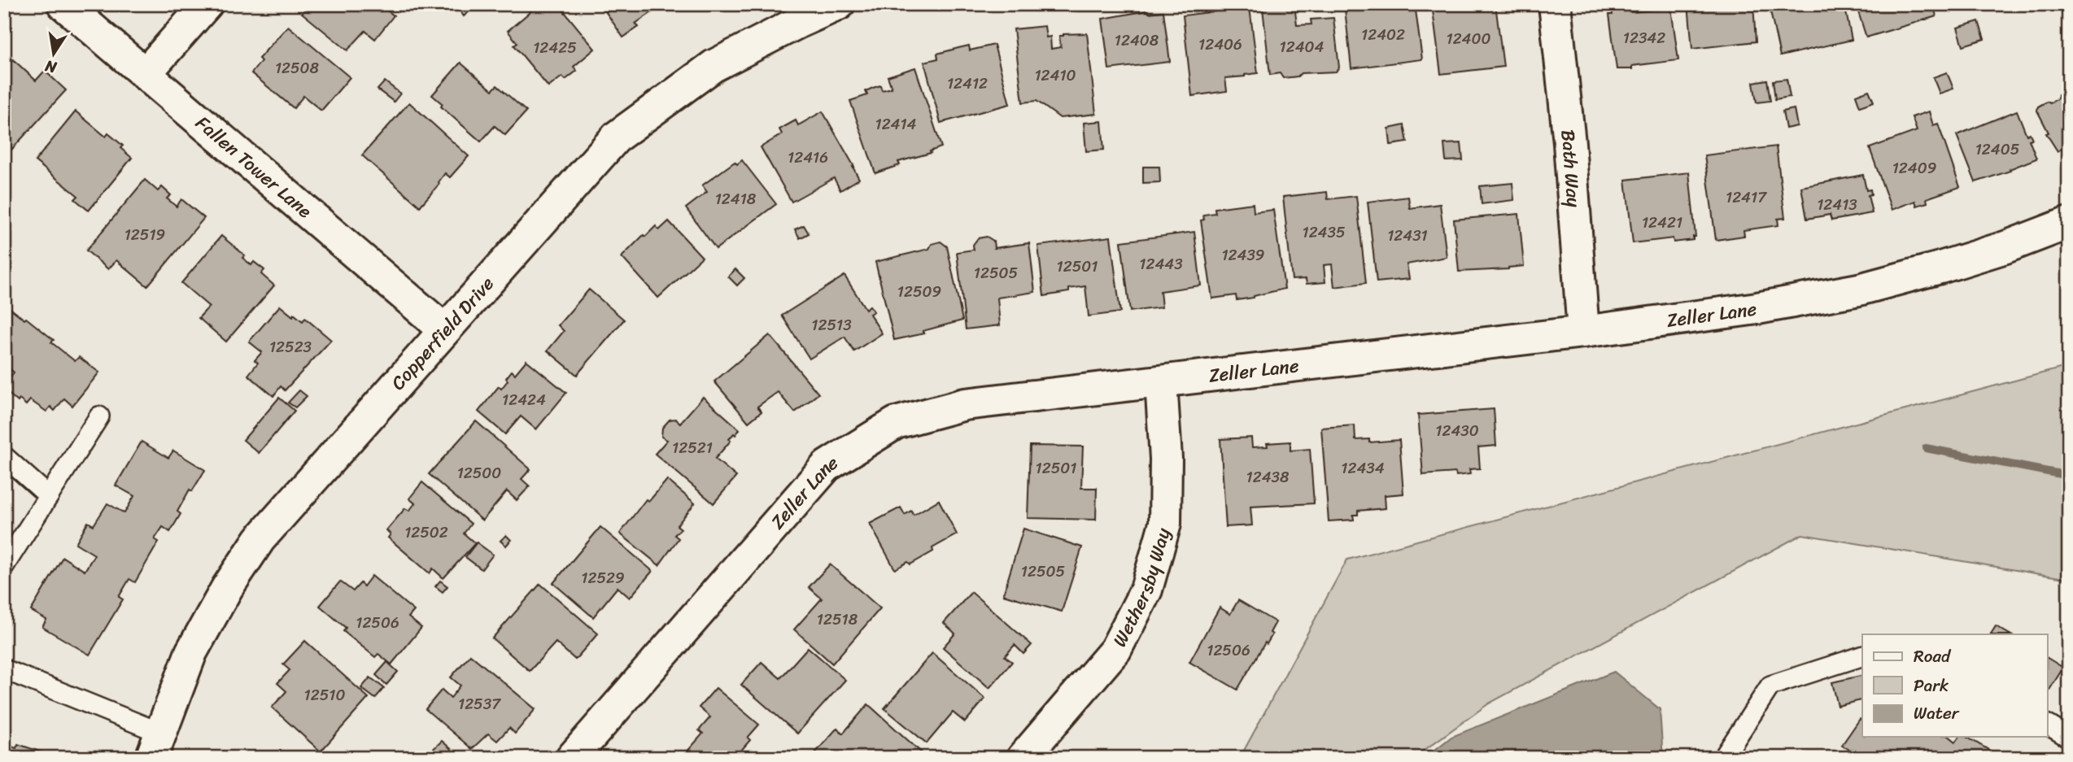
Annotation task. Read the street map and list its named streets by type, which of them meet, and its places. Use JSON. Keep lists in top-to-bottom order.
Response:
{
  "streets": {
    "street": [
      "Fallen Tower Lane",
      "Bath Way",
      "Zeller Lane",
      "Copperfield Drive",
      "Wethersby Way"
    ]
  },
  "crossings": [
    ["Fallen Tower Lane", "Copperfield Drive"],
    ["Bath Way", "Zeller Lane"],
    ["Zeller Lane", "Wethersby Way"]
  ],
  "house_numbers": [
    "12402",
    "12342",
    "12400",
    "12408",
    "12406",
    "12404",
    "12425",
    "12508",
    "12410",
    "12412",
    "12414",
    "12405",
    "12416",
    "12409",
    "12417",
    "12418",
    "12413",
    "12421",
    "12435",
    "12519",
    "12431",
    "12439",
    "12443",
    "12501",
    "12505",
    "12509",
    "12513",
    "12523",
    "12424",
    "12430",
    "12521",
    "12501",
    "12434",
    "12500",
    "12438",
    "12502",
    "12505",
    "12529",
    "12518",
    "12506",
    "12506",
    "12510",
    "12537"
  ],
  "legend": ["Road", "Park", "Water"],
  "north": "bottom"
}
